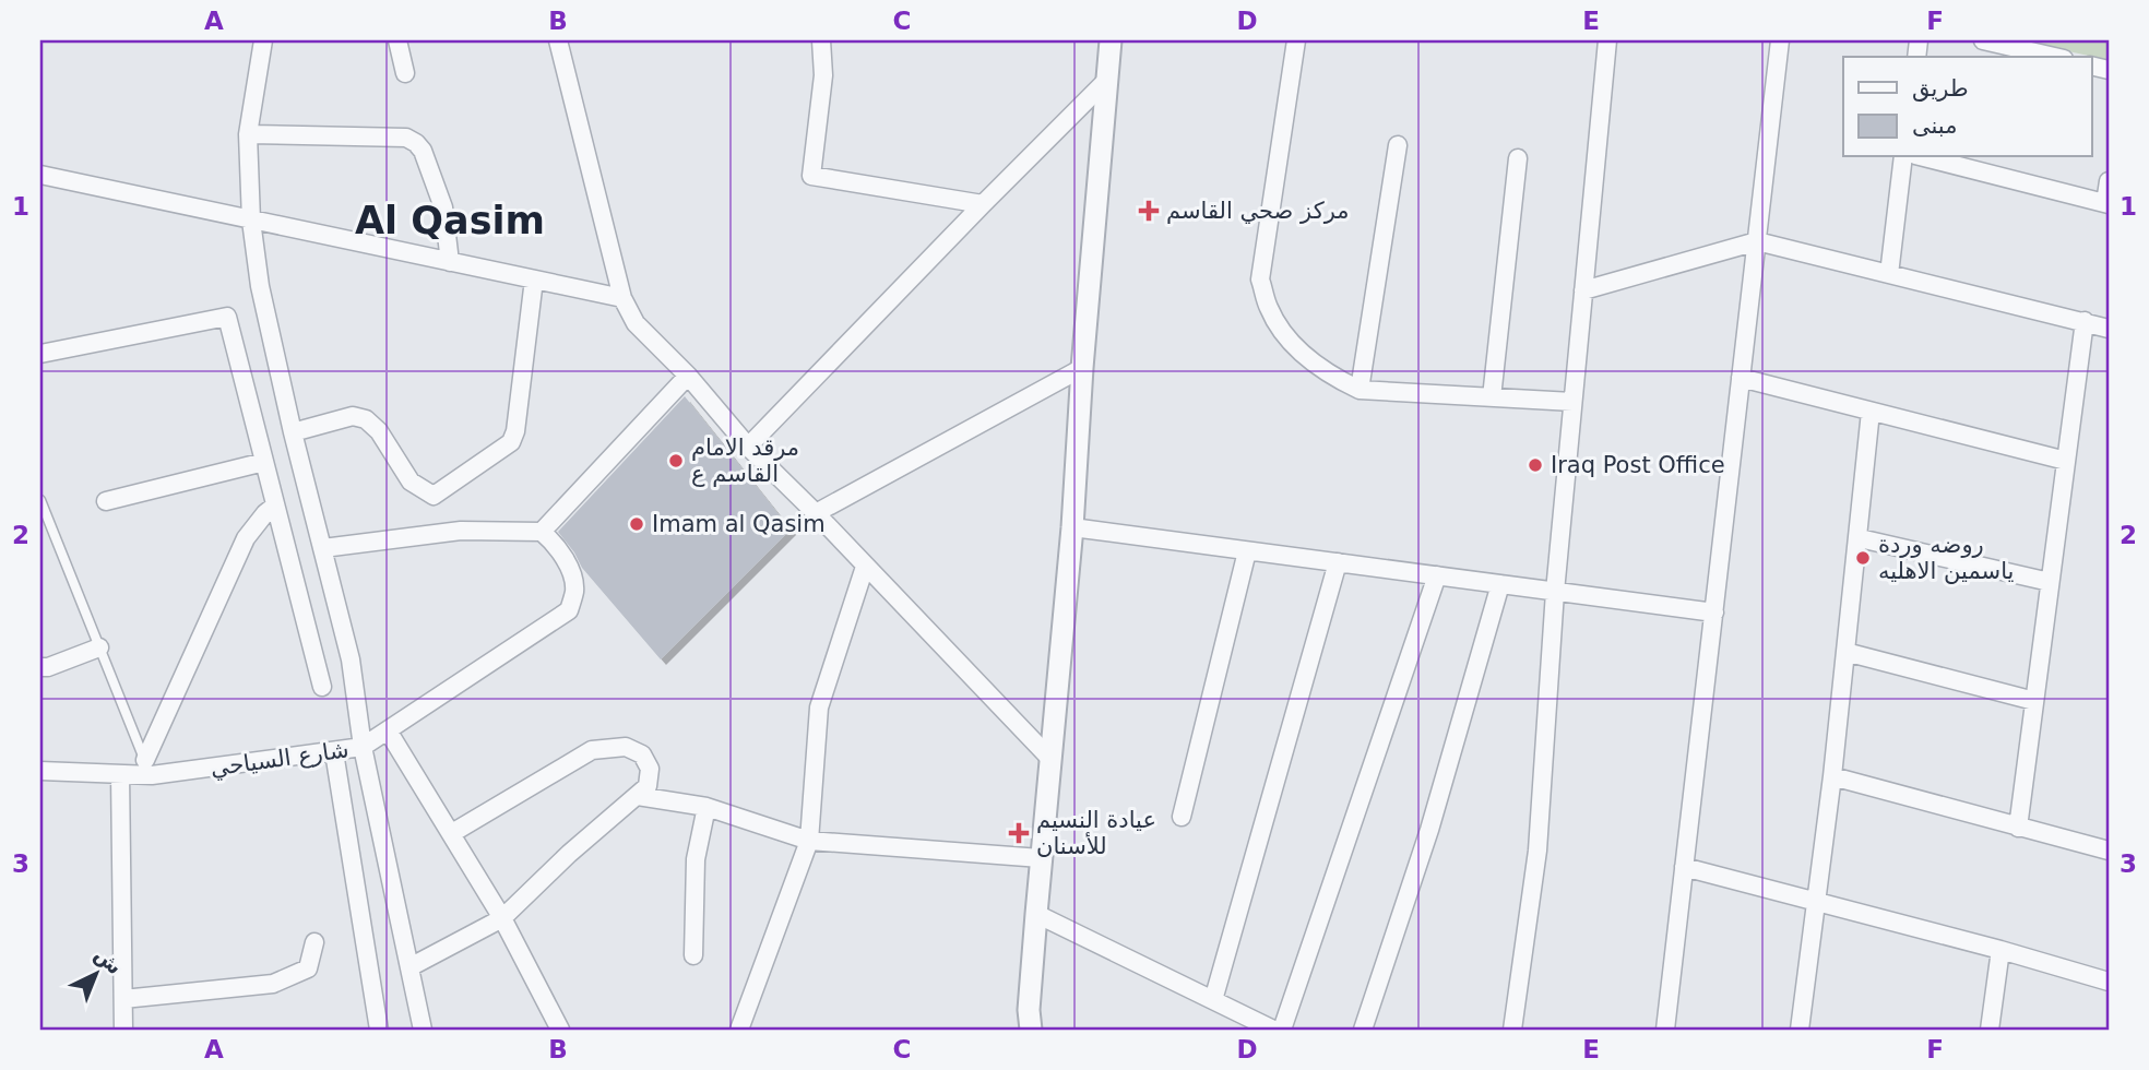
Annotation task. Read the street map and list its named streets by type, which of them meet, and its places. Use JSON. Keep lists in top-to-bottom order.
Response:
{
  "streets": {
    "street": ["شارع السياحي"]
  },
  "districts": ["Al Qasim"],
  "places": {
    "health": ["مركز صحي القاسم", "عيادة النسيم للأسنان"],
    "other": [
      "مرقد الامام القاسم ع",
      "Iraq Post Office",
      "Imam al Qasim",
      "روضه وردة ياسمين الاهليه"
    ]
  },
  "legend": ["طريق", "مبنى"],
  "north": "top right",
  "grid": {
    "columns": [
      "A",
      "B",
      "C",
      "D",
      "E",
      "F"
    ],
    "rows": ["1", "2", "3"]
  }
}
